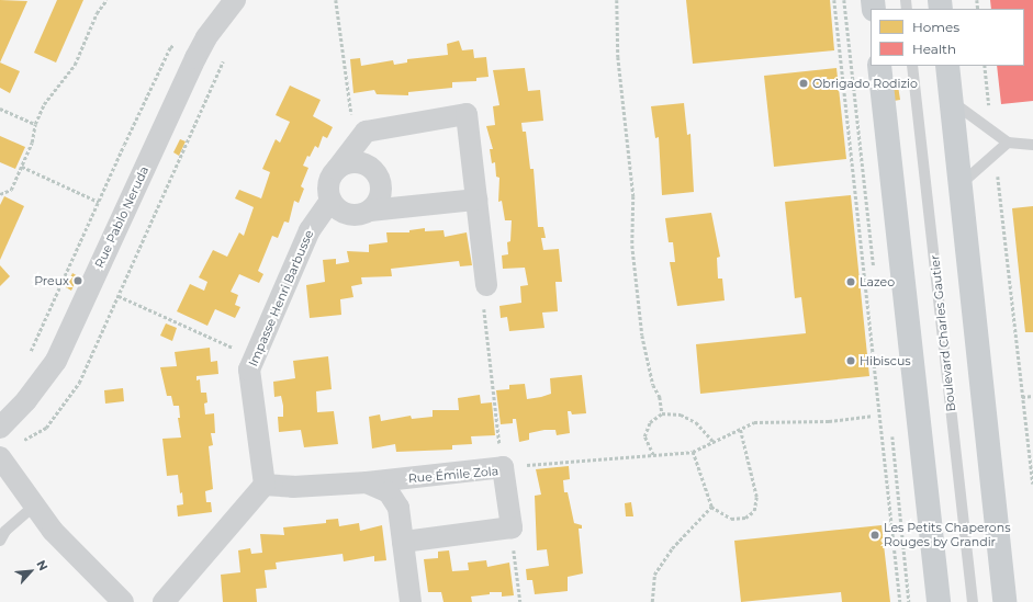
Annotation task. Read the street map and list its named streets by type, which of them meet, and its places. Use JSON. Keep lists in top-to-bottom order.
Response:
{
  "streets": {
    "street": ["Rue Pablo Neruda", "Impasse Henri Barbusse", "Rue Émile Zola"],
    "lane": ["Boulevard Charles Gautier"]
  },
  "crossings": [
    ["Impasse Henri Barbusse", "Rue Émile Zola"]
  ],
  "places": [
    "Obrigado Rodizio",
    "Preux",
    "Lazeo",
    "Hibiscus",
    "Les Petits Chaperons Rouges by Grandir"
  ],
  "legend": ["Homes", "Health"],
  "north": "top right"
}
